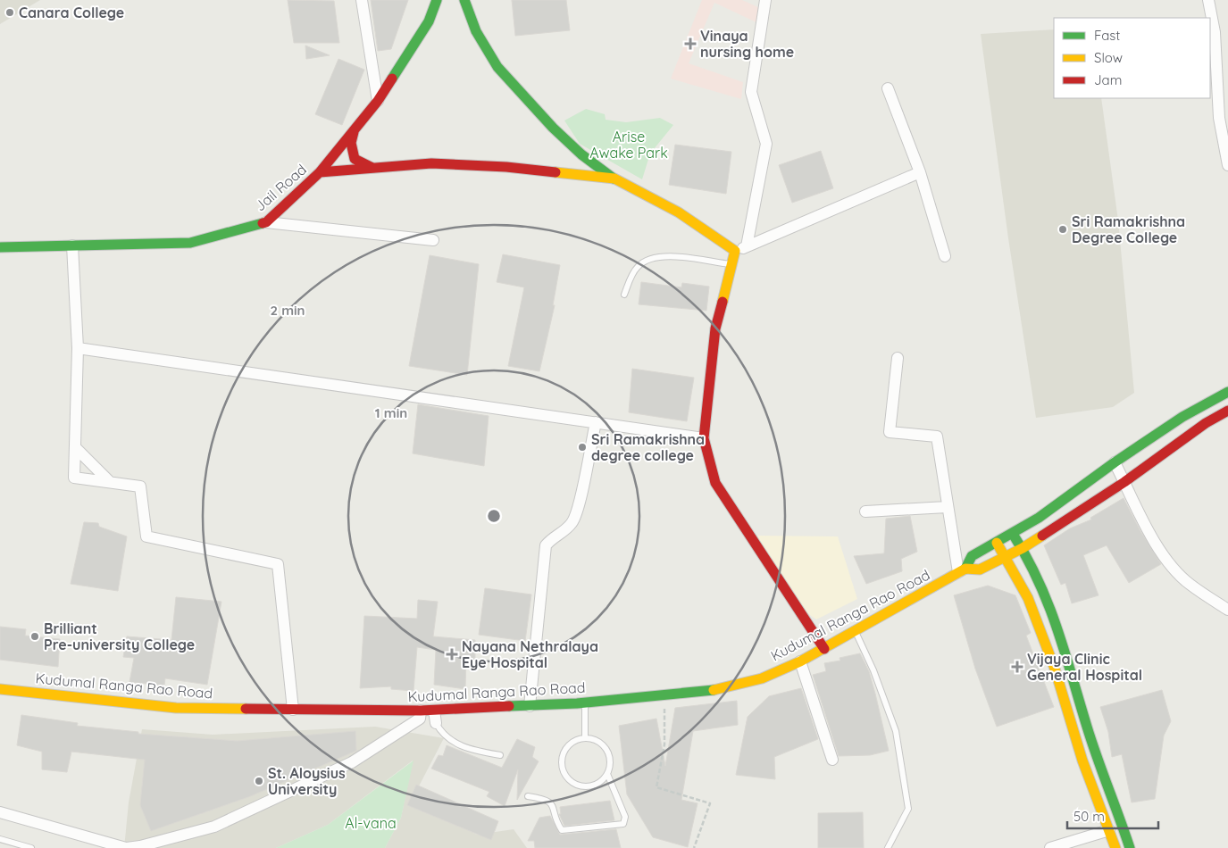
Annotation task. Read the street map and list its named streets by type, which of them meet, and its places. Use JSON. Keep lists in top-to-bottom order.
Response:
{
  "streets": {
    "main road": ["Jail Road", "Kudumal Ranga Rao Road"]
  },
  "parks": ["Arise Awake Park", "Al-vana"],
  "places": {
    "other": [
      "Canara College",
      "Sri Ramakrishna Degree College",
      "Sri Ramakrishna degree college",
      "Brilliant Pre-university College",
      "St. Aloysius University"
    ],
    "health": ["Vinaya nursing home", "Nayana Nethralaya Eye Hospital", "Vijaya Clinic General Hospital"]
  },
  "legend": ["Fast", "Slow", "Jam"],
  "scale_bar": "50 m",
  "rings": ["2 min", "1 min"]
}
